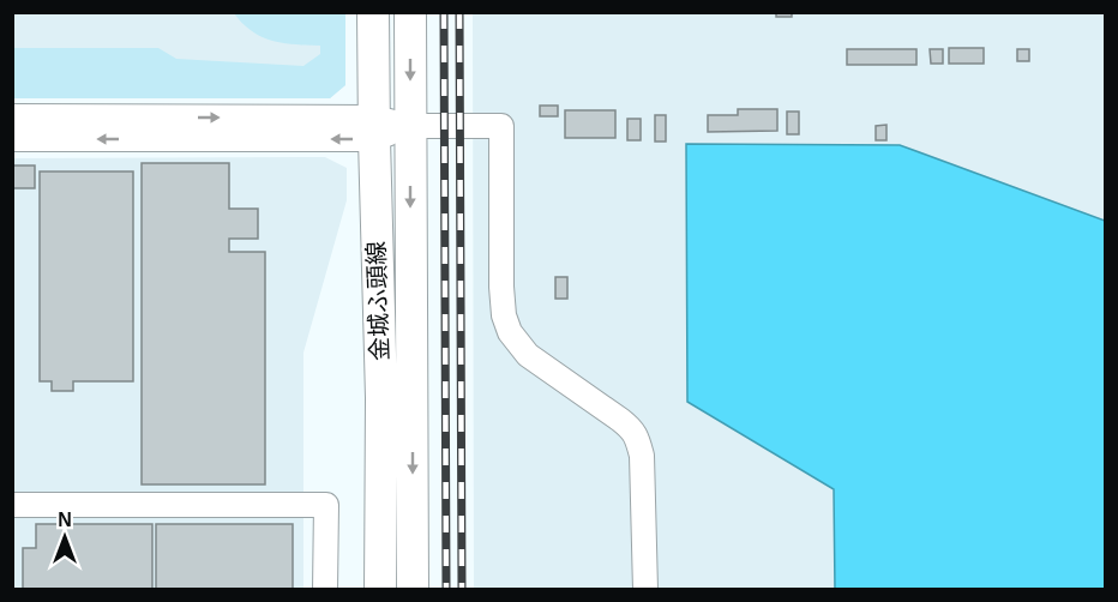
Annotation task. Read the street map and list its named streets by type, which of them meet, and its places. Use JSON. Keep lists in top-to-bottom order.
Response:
{
  "streets": {
    "main road": ["金城ふ頭線"]
  },
  "north": "top"
}
